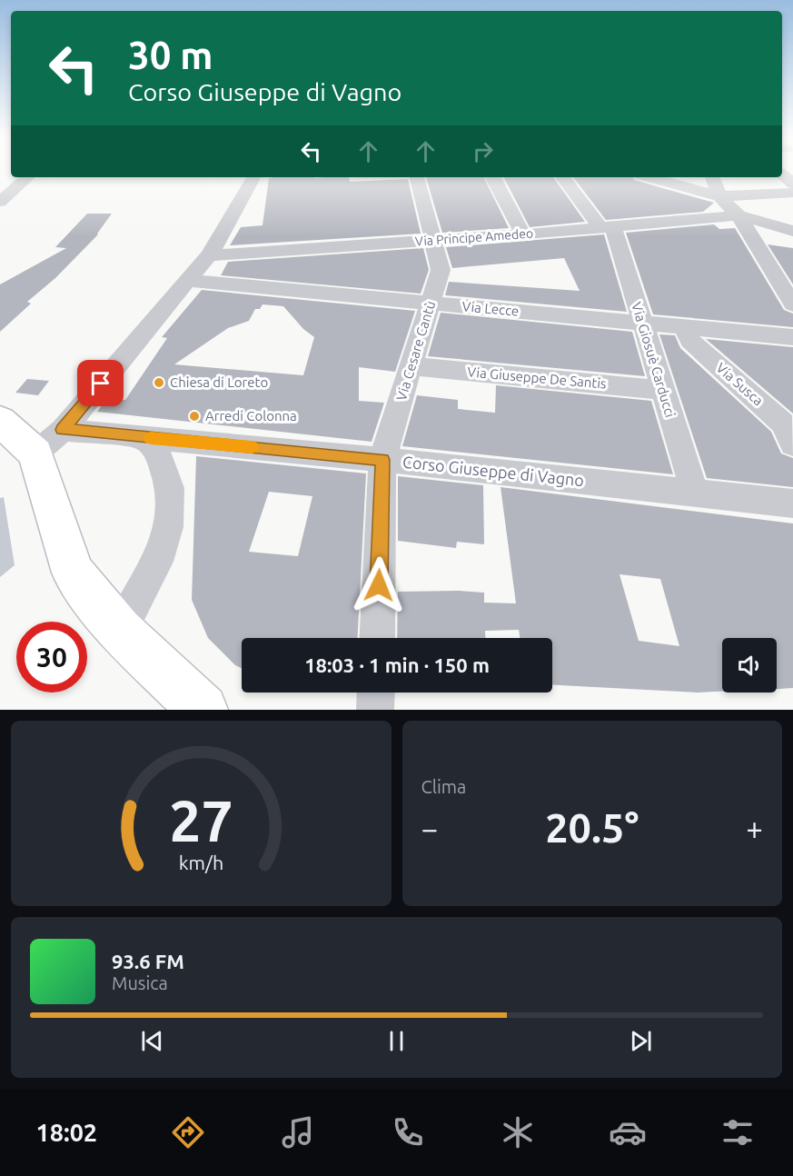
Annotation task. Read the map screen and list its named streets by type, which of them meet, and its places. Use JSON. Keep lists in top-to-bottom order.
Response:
{
  "streets": {
    "street": [
      "Via Principe Amedeo",
      "Via Lecce",
      "Via Cesare Cantù",
      "Via Giosuè Carducci",
      "Via Giuseppe De Santis",
      "Via Susca",
      "Corso Giuseppe di Vagno"
    ]
  },
  "crossings": [
    ["Via Principe Amedeo", "Via Cesare Cantù"],
    ["Via Principe Amedeo", "Via Giosuè Carducci"],
    ["Via Lecce", "Via Cesare Cantù"],
    ["Via Lecce", "Via Giosuè Carducci"],
    ["Via Lecce", "Via Susca"],
    ["Via Cesare Cantù", "Via Giuseppe De Santis"],
    ["Via Cesare Cantù", "Corso Giuseppe di Vagno"],
    ["Via Giosuè Carducci", "Via Giuseppe De Santis"],
    ["Via Giosuè Carducci", "Corso Giuseppe di Vagno"]
  ],
  "places": ["Chiesa di Loreto", "Arredi Colonna"],
  "page": {
    "turn": ["30 m", "Corso Giuseppe di Vagno"],
    "limit": "30",
    "trip": "18:03 · 1 min · 150 m",
    "tile": "Clima",
    "heat": ["−", "20.5°", "+"],
    "song": ["93.6 FM", "Musica"],
    "tabs": "18:02",
    "gauge": ["27", "km/h"]
  }
}
